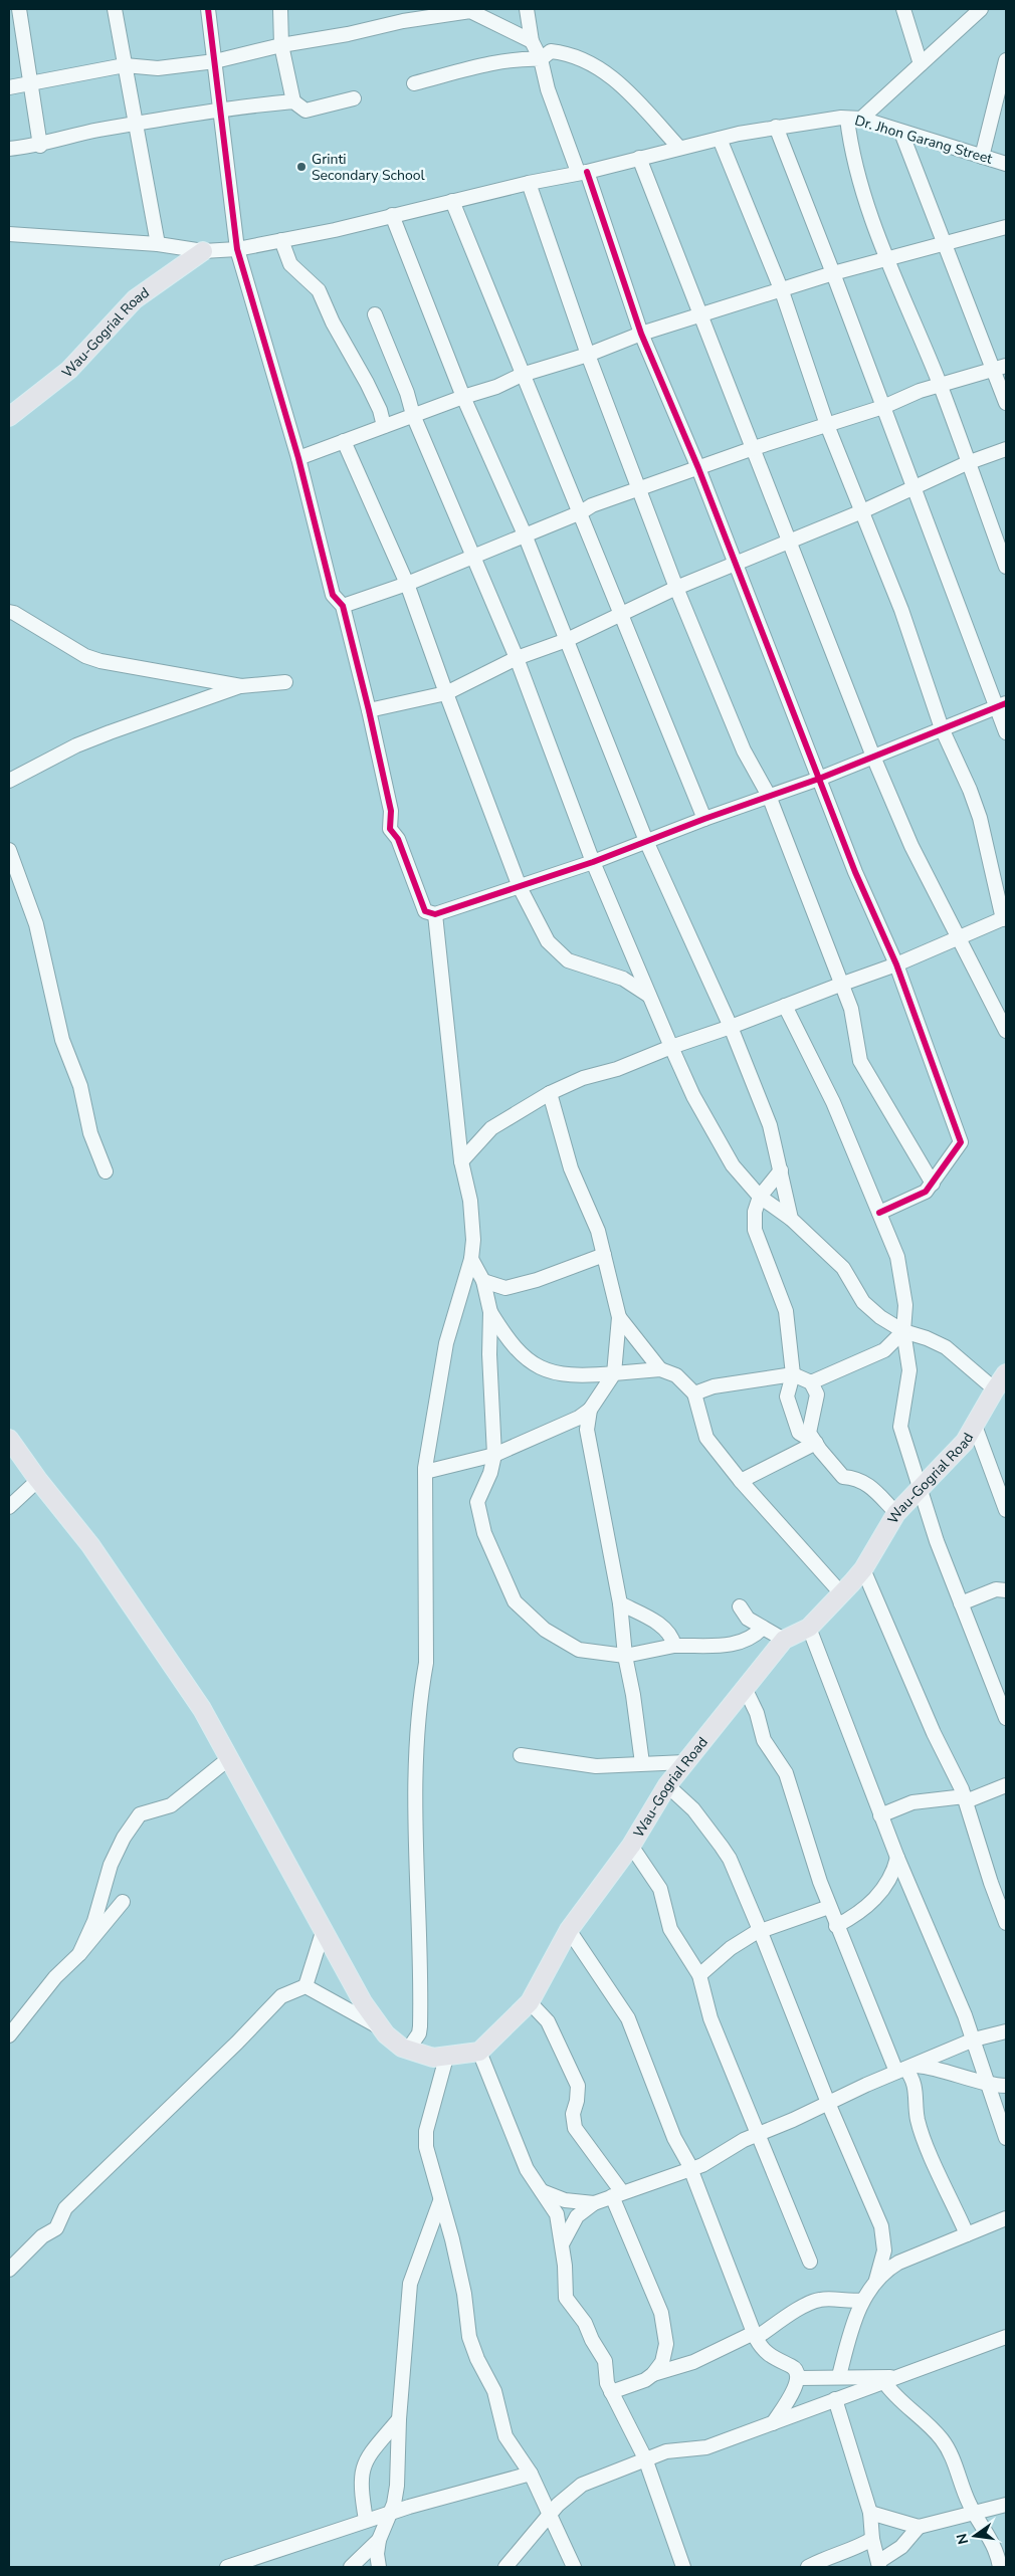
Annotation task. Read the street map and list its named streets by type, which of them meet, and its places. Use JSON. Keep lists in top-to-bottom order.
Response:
{
  "streets": {
    "main road": ["Wau-Gogrial Road"],
    "street": ["Dr. Jhon Garang Street"]
  },
  "places": ["Grinti Secondary School"],
  "north": "left"
}
